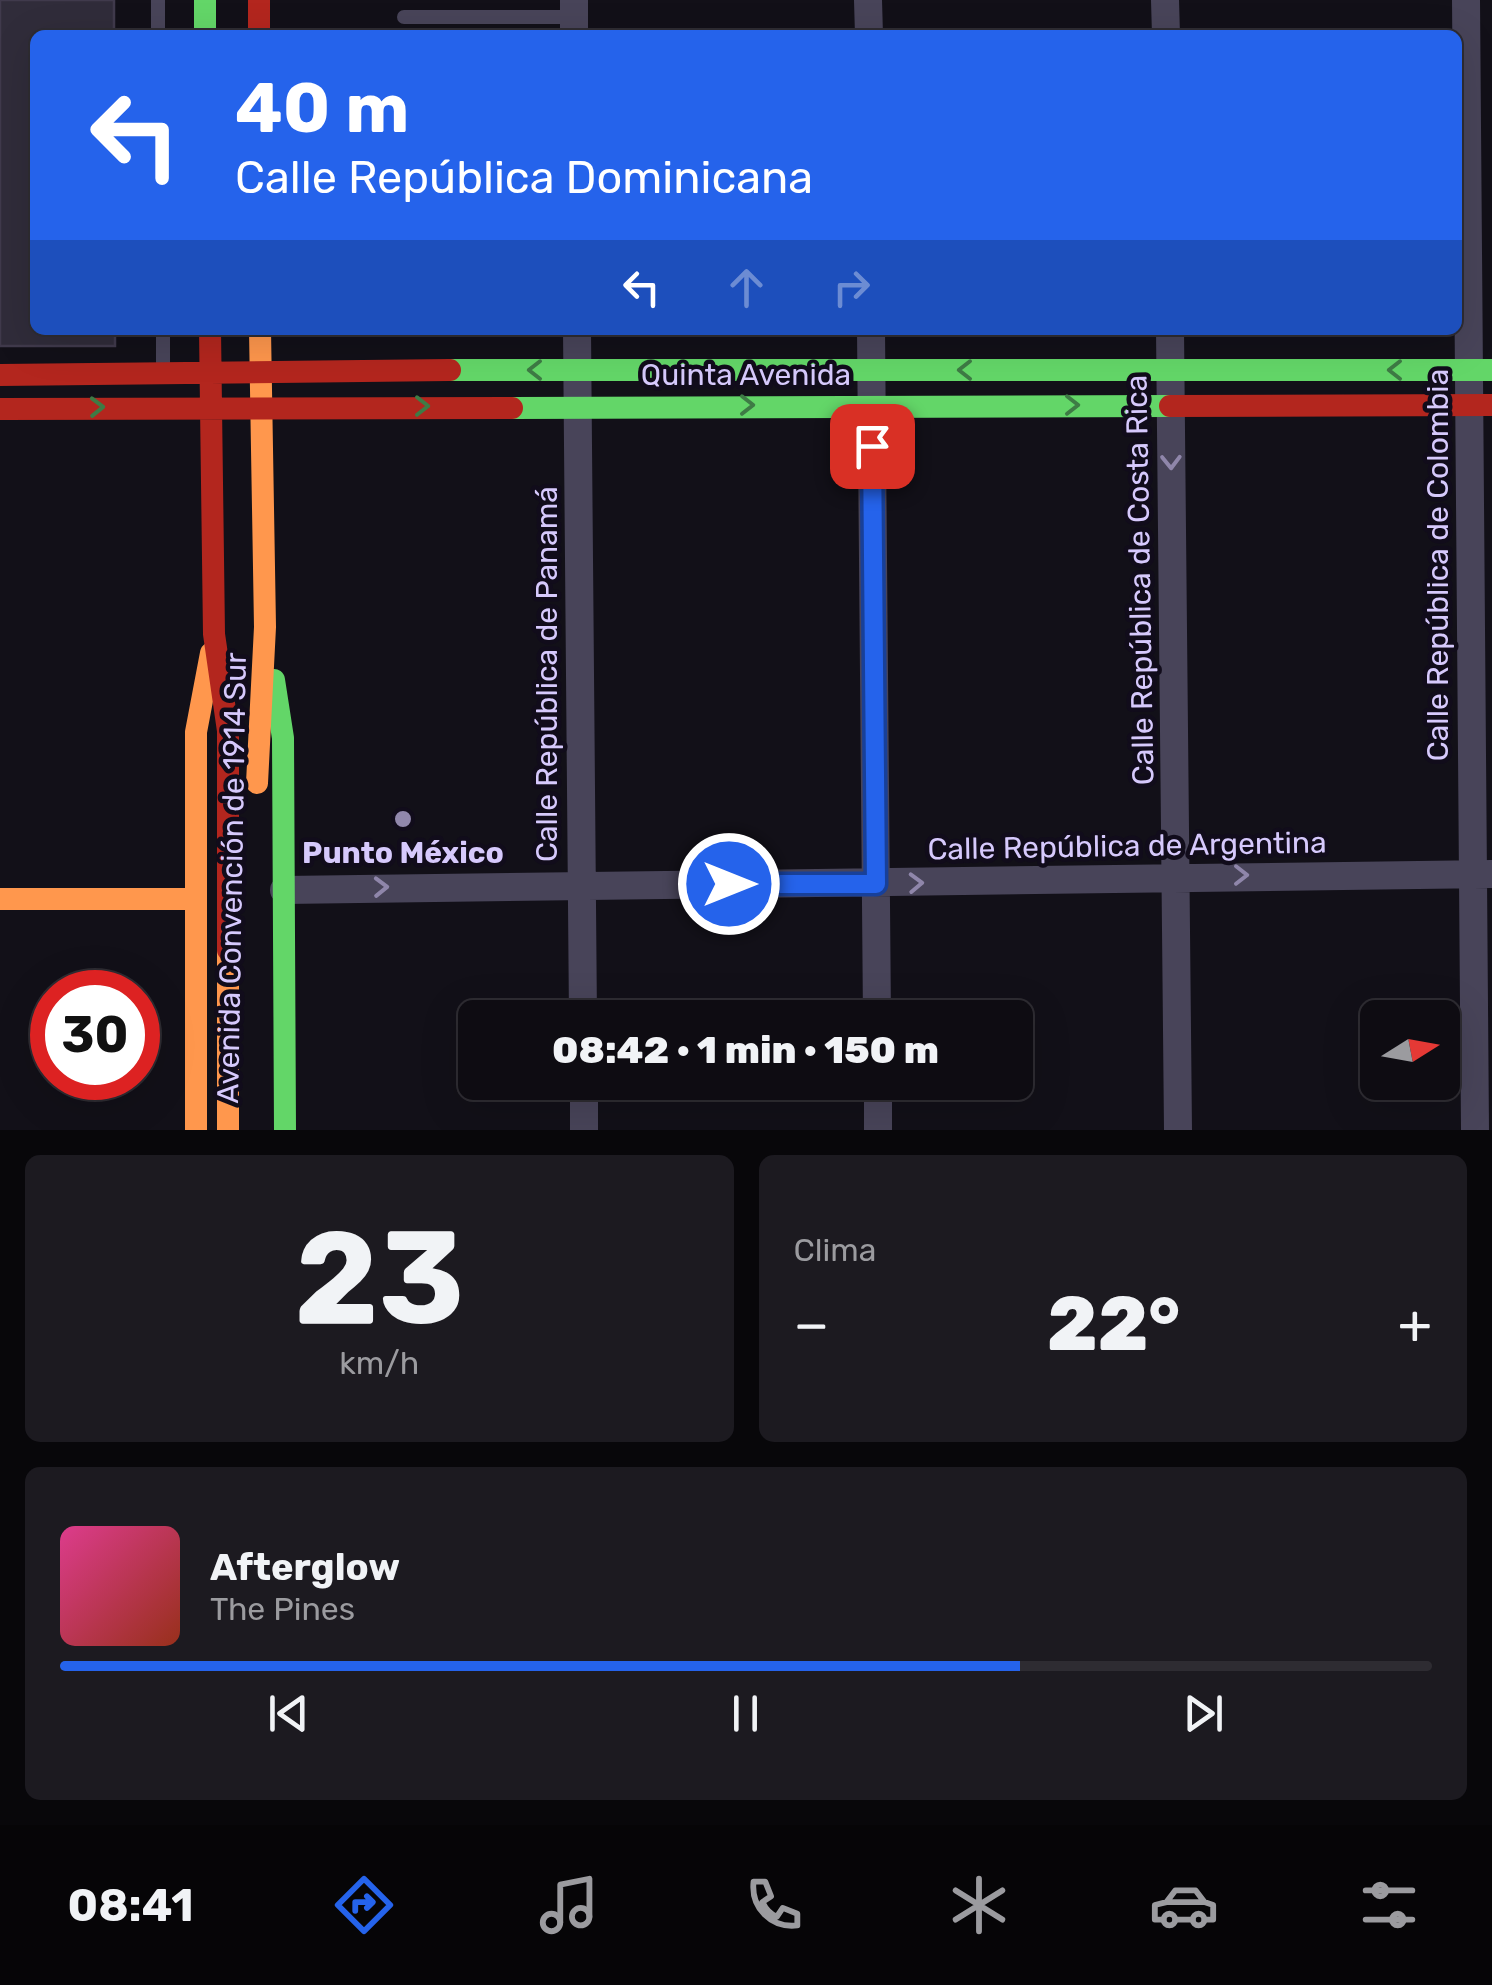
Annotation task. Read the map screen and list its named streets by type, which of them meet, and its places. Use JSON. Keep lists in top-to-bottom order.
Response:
{
  "streets": {
    "street": [
      "Quinta Avenida",
      "Calle República de Colombia",
      "Calle República de Costa Rica",
      "Calle República de Panamá",
      "Calle República de Argentina",
      "Avenida Convención de 1914 Sur"
    ]
  },
  "crossings": [
    ["Quinta Avenida", "Calle República de Colombia"],
    ["Quinta Avenida", "Calle República de Costa Rica"],
    ["Quinta Avenida", "Calle República de Panamá"],
    ["Quinta Avenida", "Avenida Convención de 1914 Sur"],
    ["Calle República de Colombia", "Calle República de Argentina"],
    ["Calle República de Costa Rica", "Calle República de Argentina"],
    ["Calle República de Panamá", "Calle República de Argentina"],
    ["Calle República de Argentina", "Avenida Convención de 1914 Sur"]
  ],
  "one_way": ["Calle República de Costa Rica", "Calle República de Argentina"],
  "places": ["Punto México"],
  "north": "right",
  "page": {
    "turn": ["40 m", "Calle República Dominicana"],
    "limit": "30",
    "trip": "08:42 · 1 min · 150 m",
    "tile": [
      ["23", "km/h"],
      "Clima"
    ],
    "heat": ["−", "22°", "+"],
    "song": ["Afterglow", "The Pines"],
    "tabs": "08:41"
  }
}
